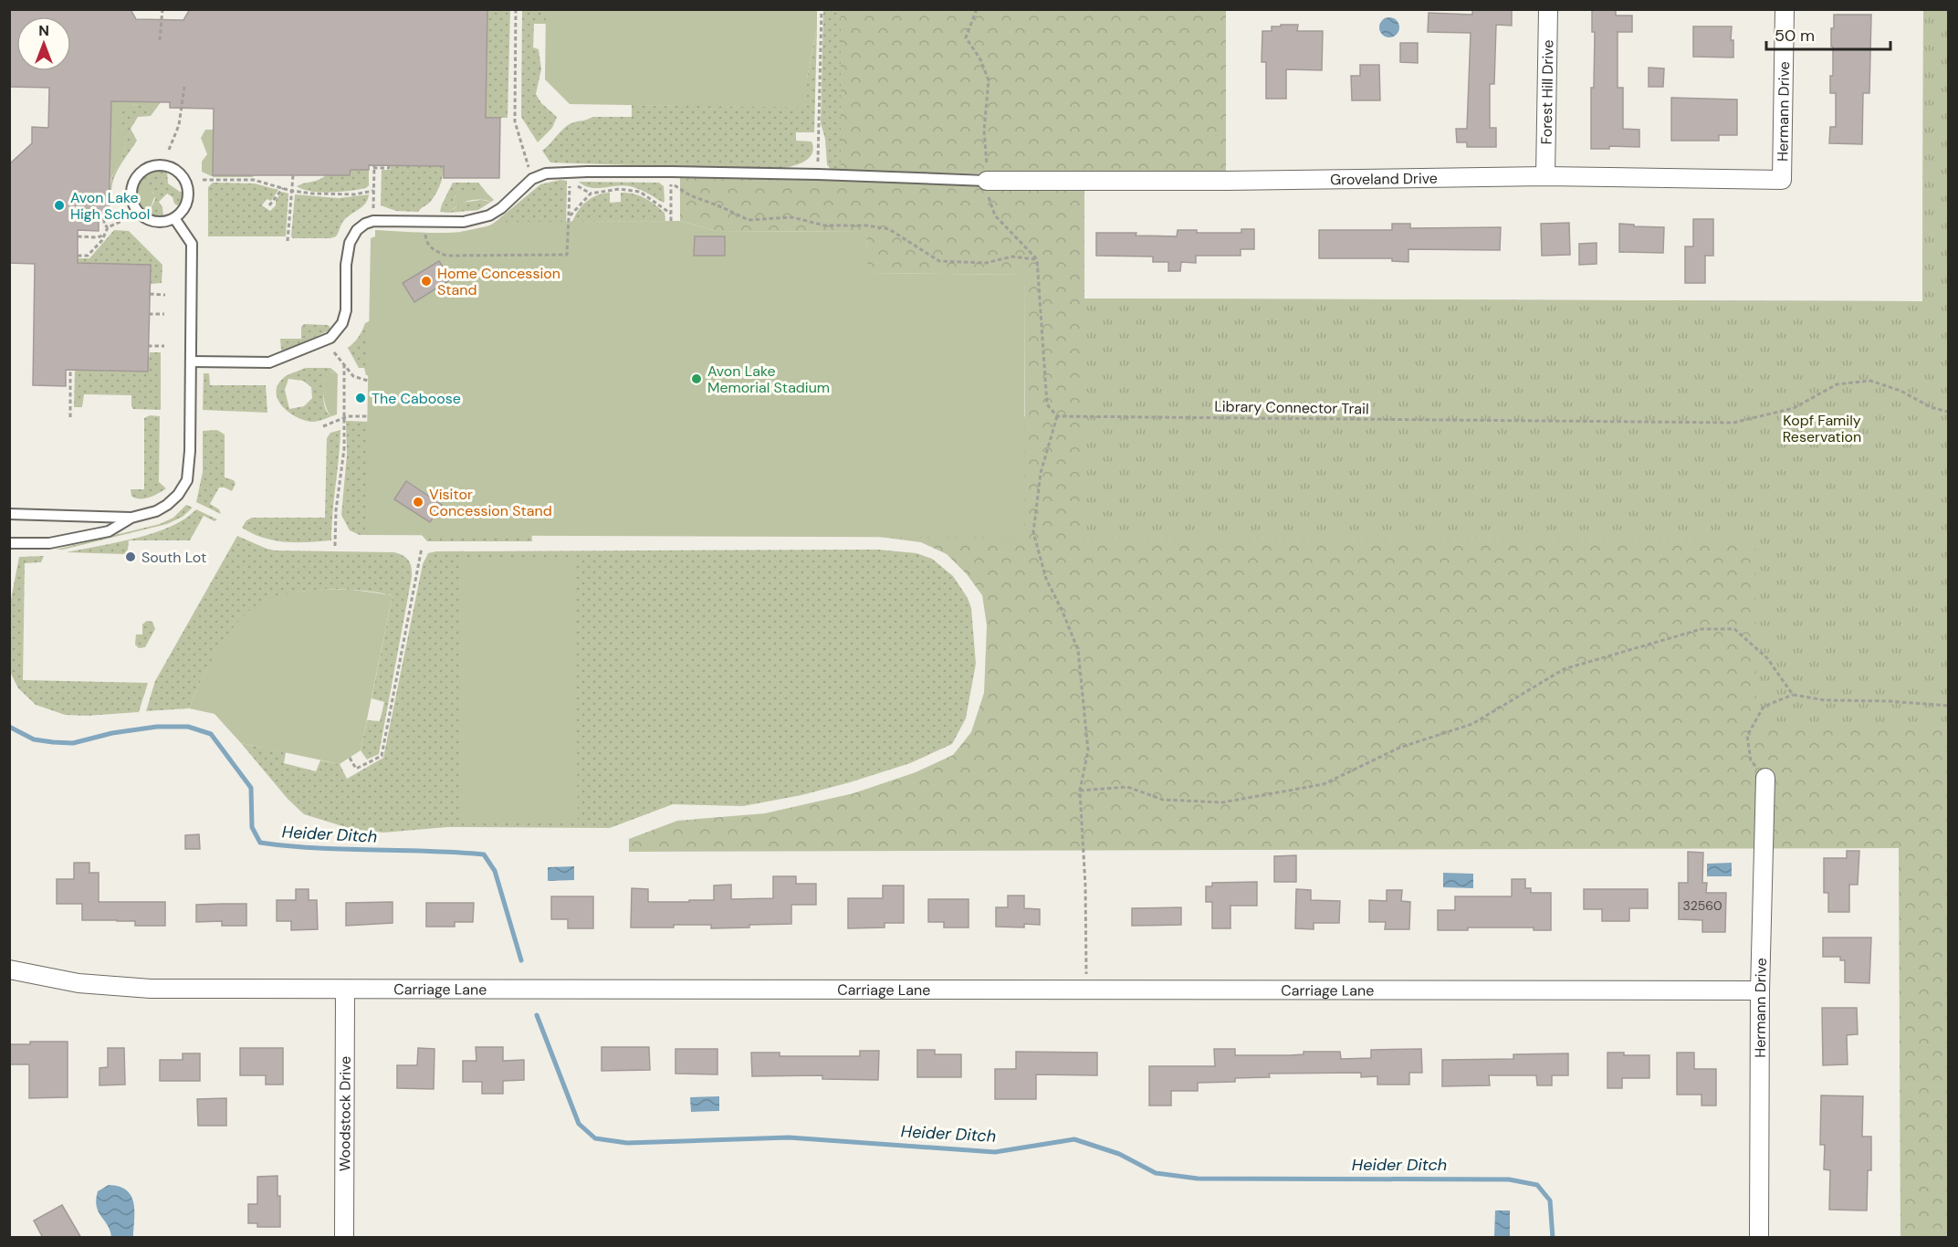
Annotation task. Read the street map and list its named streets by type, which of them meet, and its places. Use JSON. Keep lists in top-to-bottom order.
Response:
{
  "streets": {
    "street": [
      "Forest Hill Drive",
      "Hermann Drive",
      "Groveland Drive",
      "Carriage Lane",
      "Woodstock Drive"
    ],
    "path": ["Library Connector Trail"]
  },
  "crossings": [
    ["Forest Hill Drive", "Groveland Drive"],
    ["Hermann Drive", "Groveland Drive"],
    ["Hermann Drive", "Carriage Lane"],
    ["Carriage Lane", "Woodstock Drive"]
  ],
  "water": ["Heider Ditch"],
  "parks": ["Kopf Family Reservation"],
  "places": [
    "Avon Lake High School",
    "Home Concession Stand",
    "Avon Lake Memorial Stadium",
    "The Caboose",
    "Visitor Concession Stand",
    "South Lot"
  ],
  "house_numbers": ["32560"],
  "scale_bar": "50 m",
  "north": "top"
}
